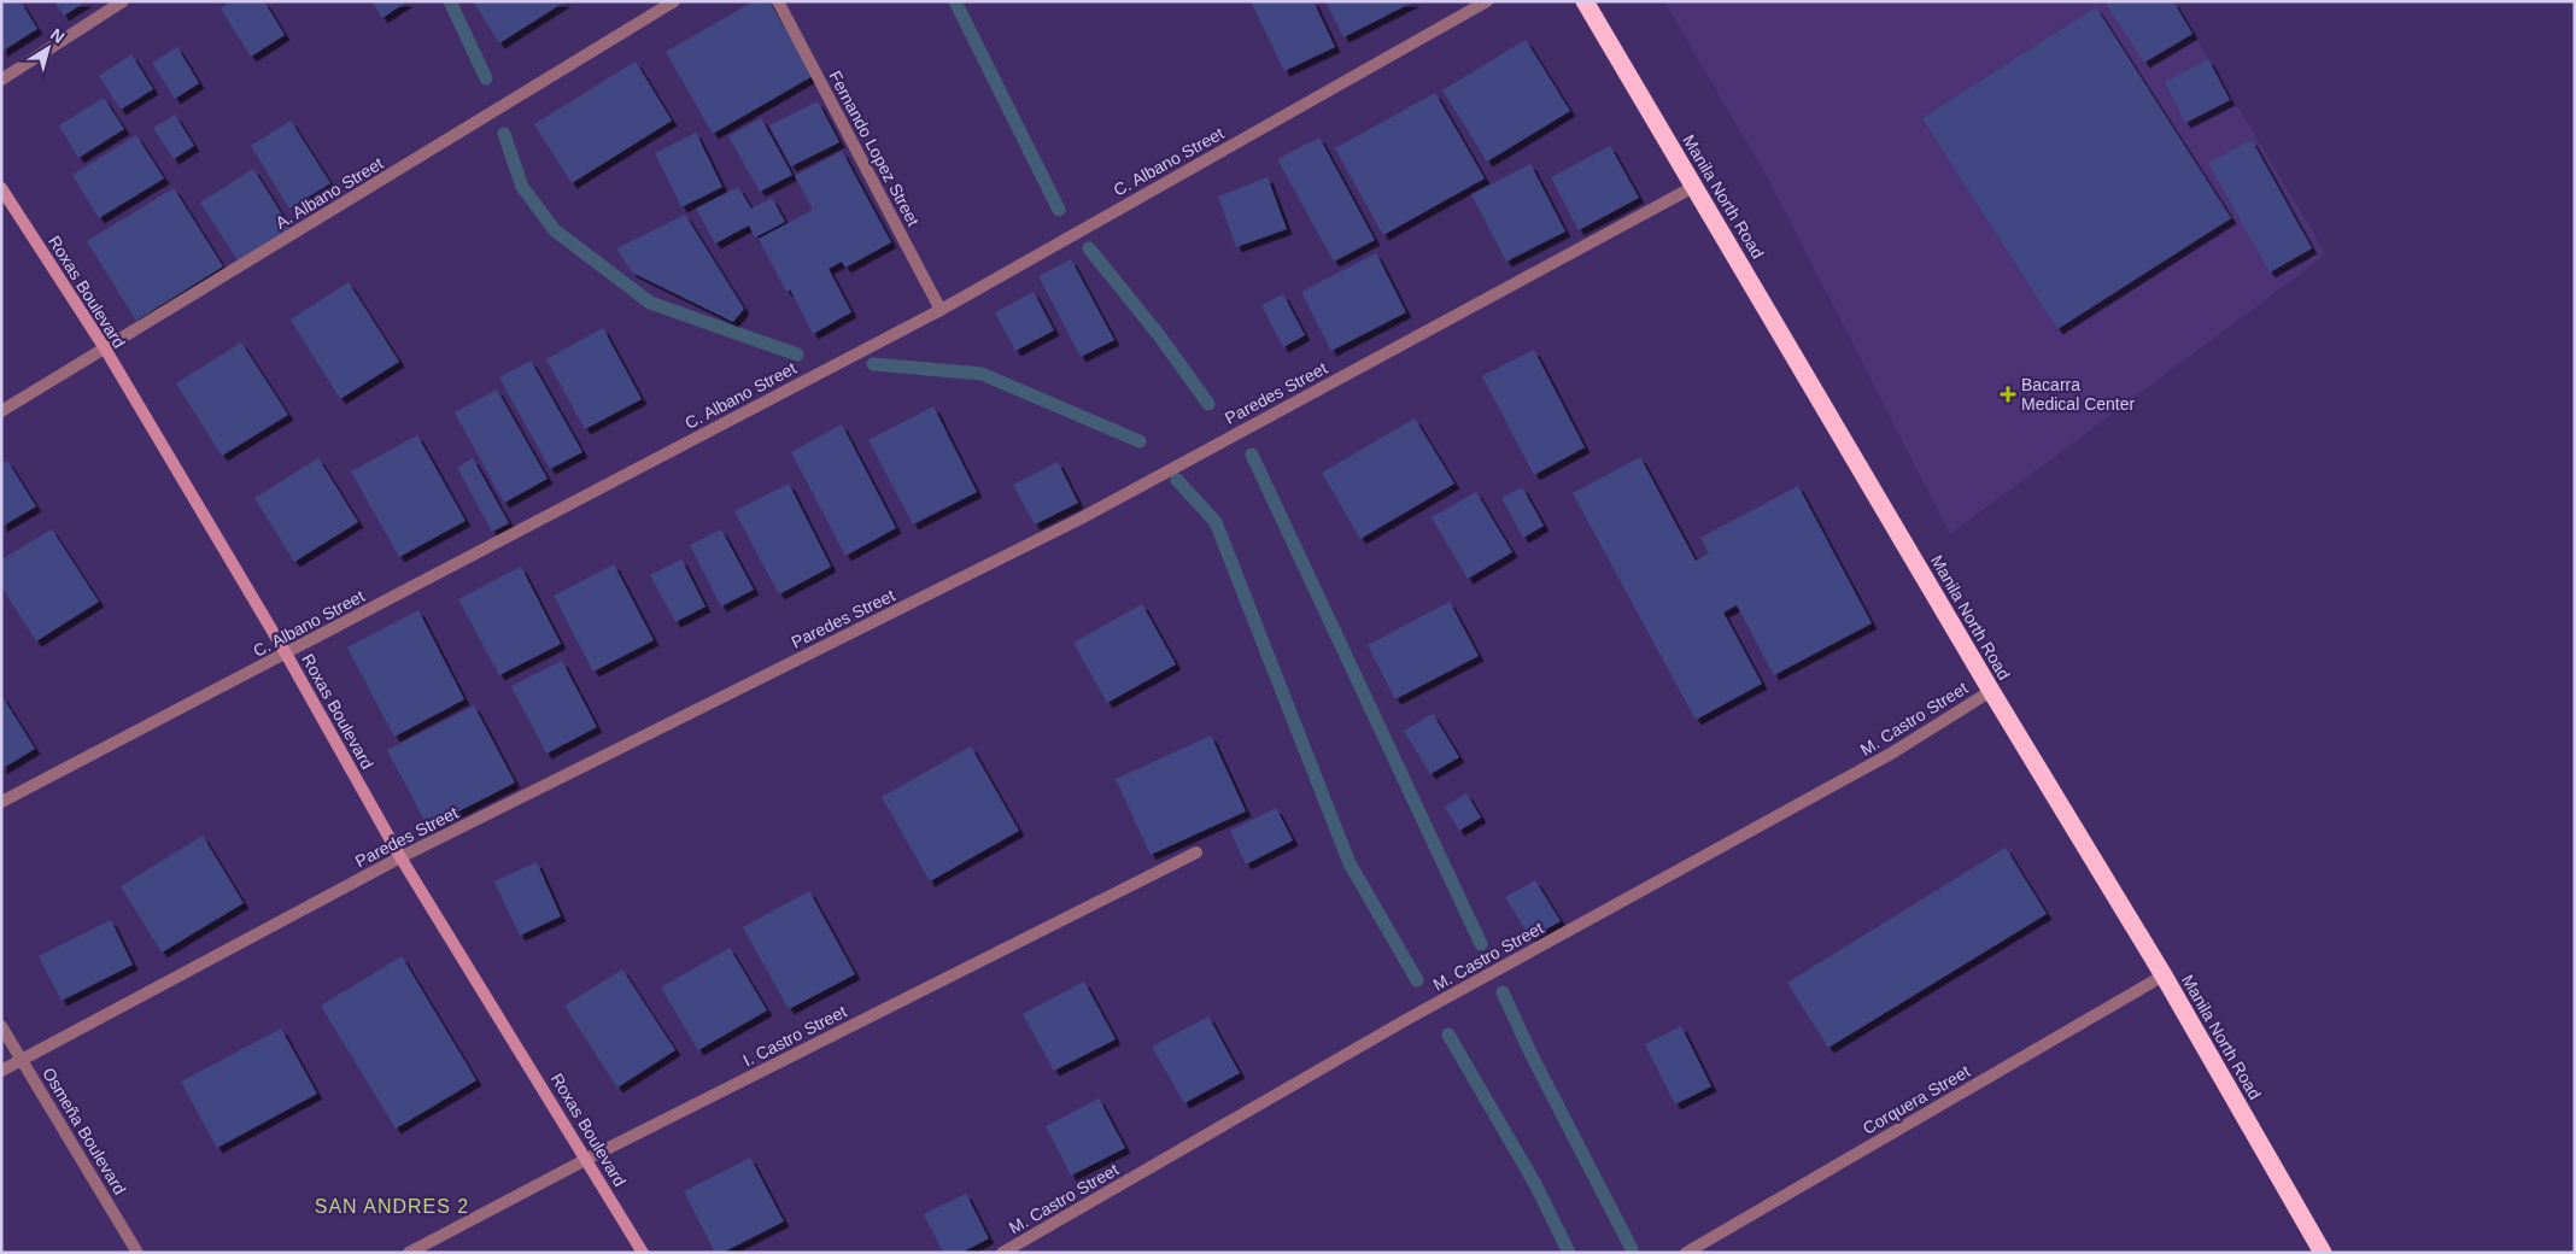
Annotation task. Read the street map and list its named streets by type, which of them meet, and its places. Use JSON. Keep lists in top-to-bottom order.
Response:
{
  "streets": {
    "highway": ["Manila North Road"],
    "street": [
      "Fernando Lopez Street",
      "C. Albano Street",
      "A. Albano Street",
      "Roxas Boulevard",
      "Paredes Street",
      "M. Castro Street",
      "I. Castro Street",
      "Corquera Street",
      "Osmeña Boulevard"
    ]
  },
  "crossings": [
    ["Fernando Lopez Street", "C. Albano Street"],
    ["C. Albano Street", "Roxas Boulevard"],
    ["A. Albano Street", "Roxas Boulevard"],
    ["Manila North Road", "Paredes Street"],
    ["Manila North Road", "M. Castro Street"],
    ["Manila North Road", "Corquera Street"],
    ["Roxas Boulevard", "Paredes Street"],
    ["Roxas Boulevard", "I. Castro Street"],
    ["Paredes Street", "Osmeña Boulevard"]
  ],
  "districts": ["SAN ANDRES 2"],
  "places": {
    "health": ["Bacarra Medical Center"]
  },
  "north": "top right"
}
